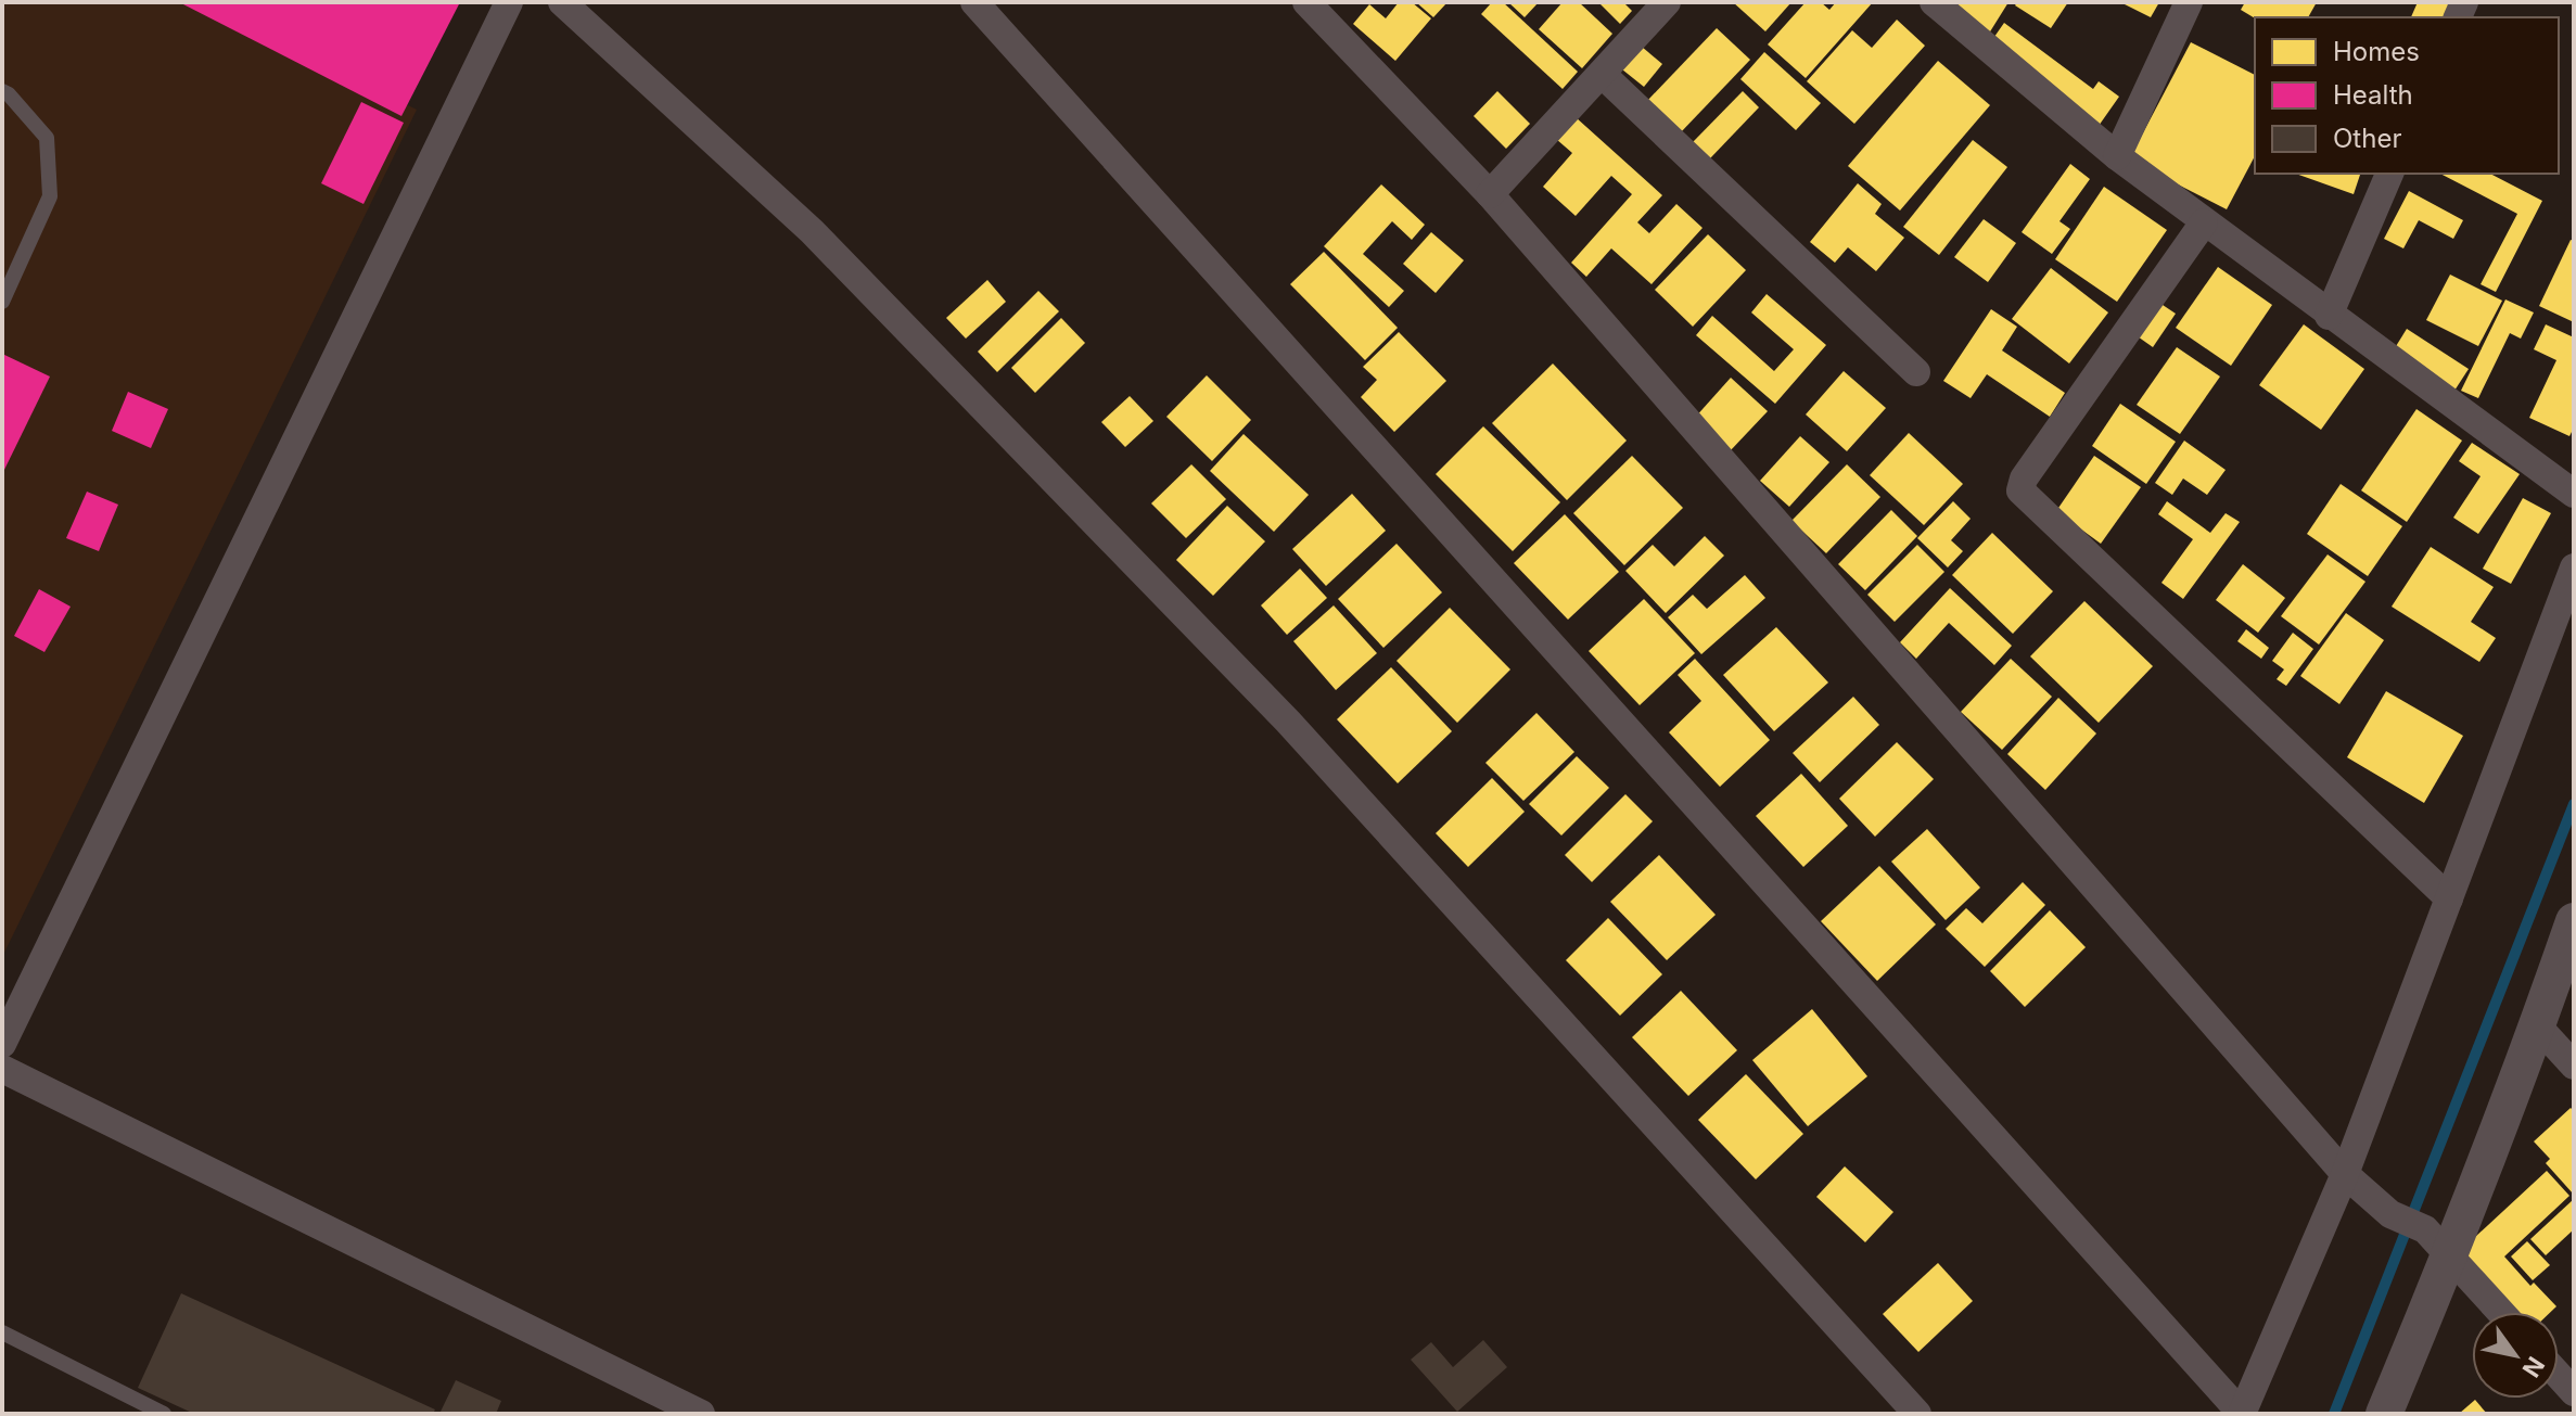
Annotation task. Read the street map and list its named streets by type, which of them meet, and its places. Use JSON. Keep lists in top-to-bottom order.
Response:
{
  "legend": ["Homes", "Health", "Other"],
  "north": "bottom right"
}
